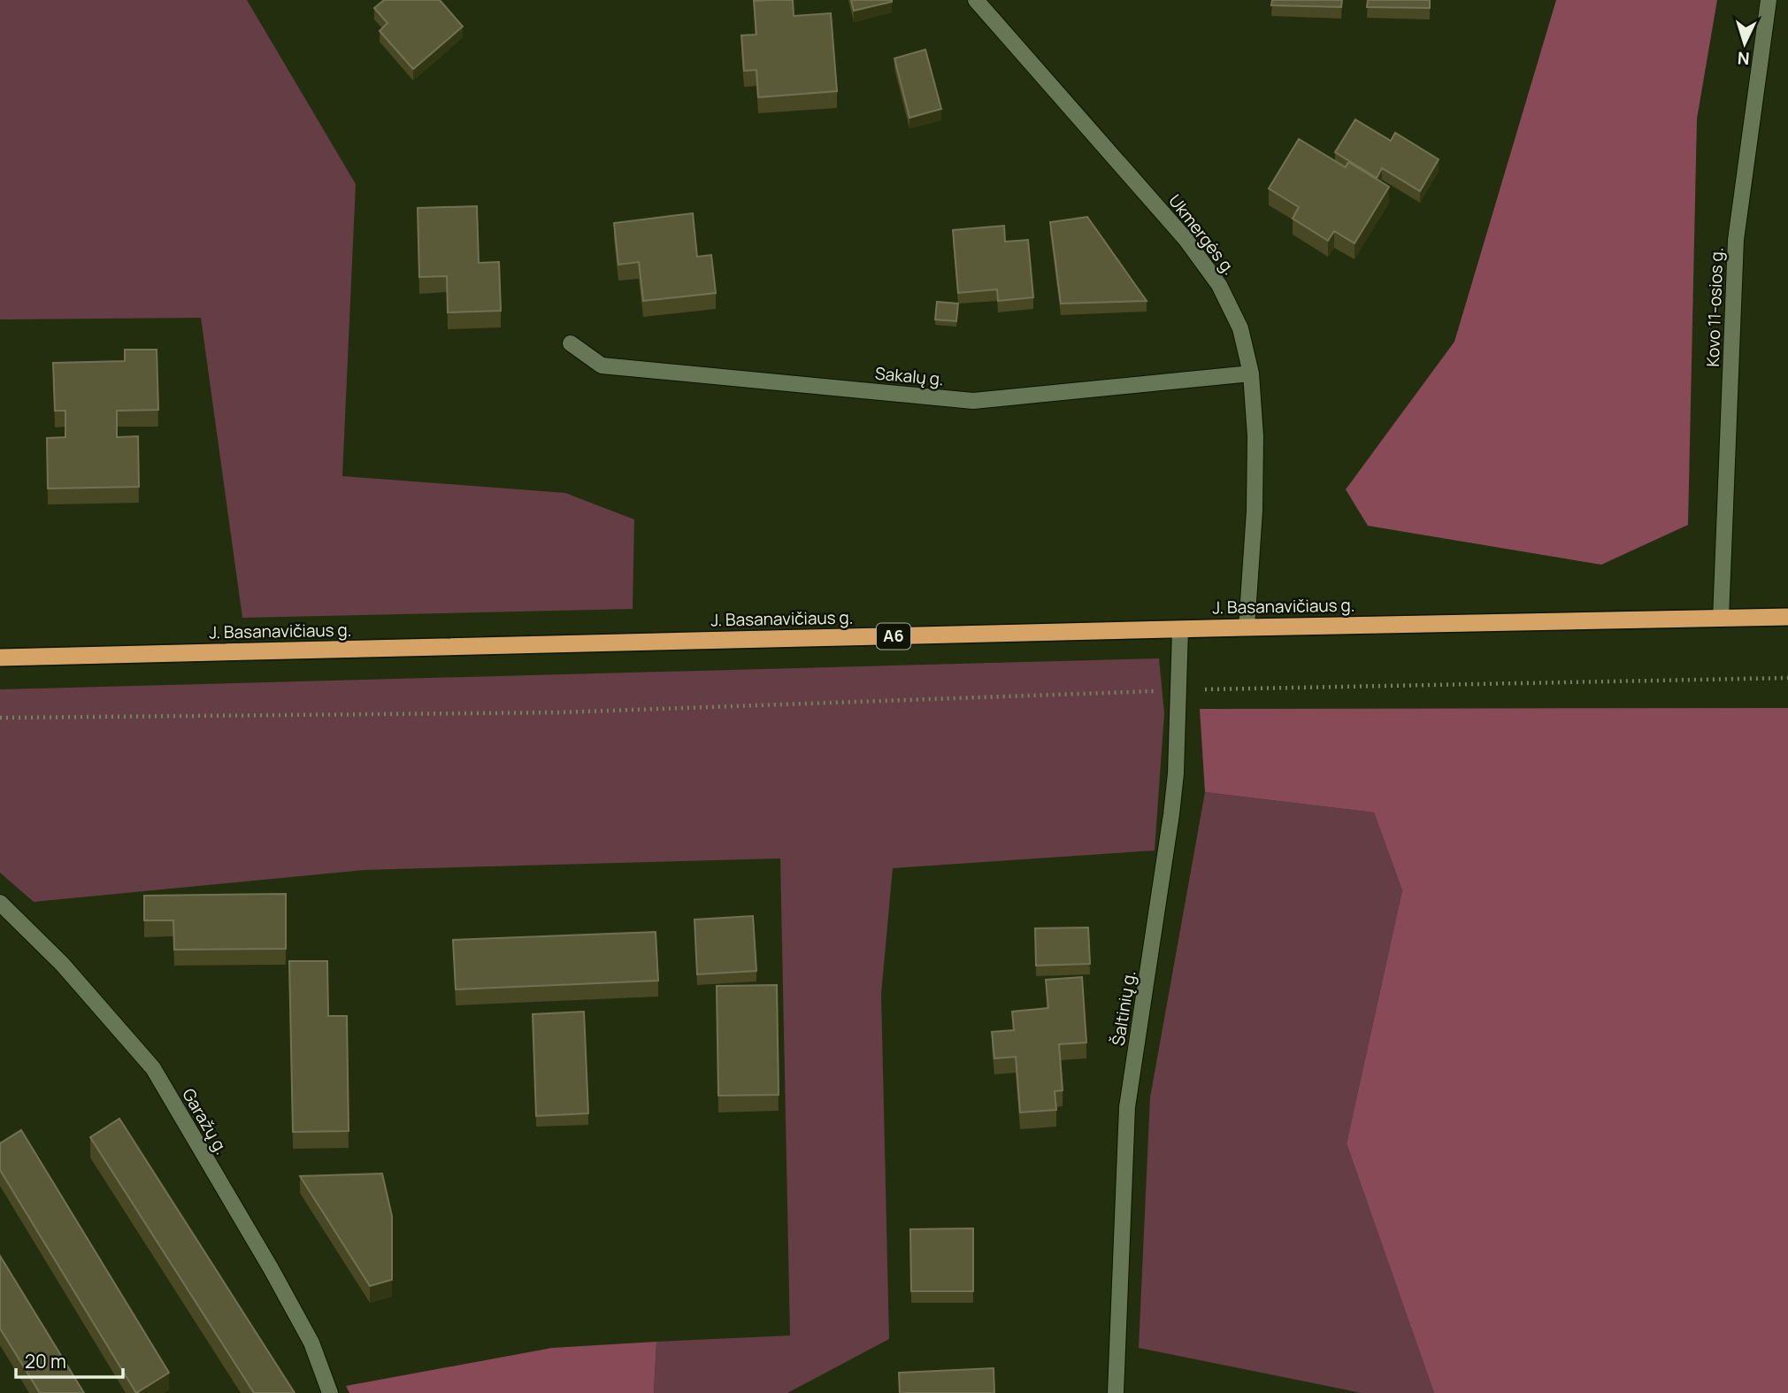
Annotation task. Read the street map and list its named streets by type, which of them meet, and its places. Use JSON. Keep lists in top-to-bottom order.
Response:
{
  "streets": {
    "highway": ["J. Basanavičiaus g.", "A6"],
    "street": [
      "Ukmergės g.",
      "Kovo 11-osios g.",
      "Sakalų g.",
      "Šaltinių g.",
      "Garažų g."
    ]
  },
  "crossings": [
    ["Ukmergės g.", "Sakalų g."],
    ["Ukmergės g.", "J. Basanavičiaus g."],
    ["Kovo 11-osios g.", "J. Basanavičiaus g."],
    ["J. Basanavičiaus g.", "Šaltinių g."]
  ],
  "scale_bar": "20 m",
  "north": "bottom"
}
